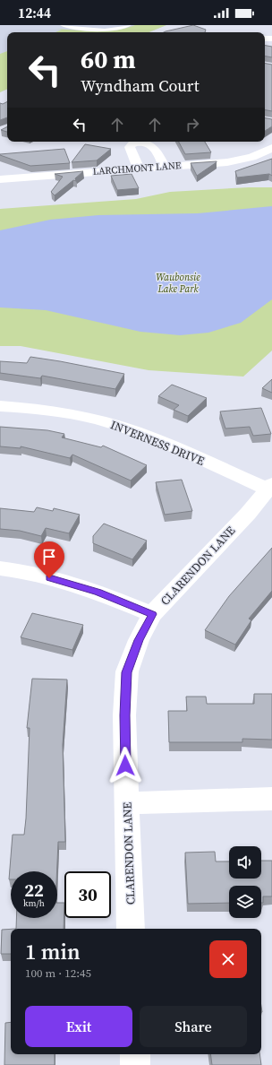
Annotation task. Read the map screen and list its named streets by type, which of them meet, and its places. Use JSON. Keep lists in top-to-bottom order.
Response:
{
  "streets": {
    "street": ["LARCHMONT LANE", "INVERNESS DRIVE", "CLARENDON LANE"]
  },
  "crossings": [
    ["INVERNESS DRIVE", "CLARENDON LANE"]
  ],
  "parks": ["Waubonsie Lake Park"],
  "page": {
    "status": "12:44",
    "turn": ["60 m", "Wyndham Court"],
    "speed": "22 km/h",
    "limit": "30",
    "heading": ["1 min", "100 m · 12:45"],
    "buttons": ["Exit", "Share"]
  }
}
